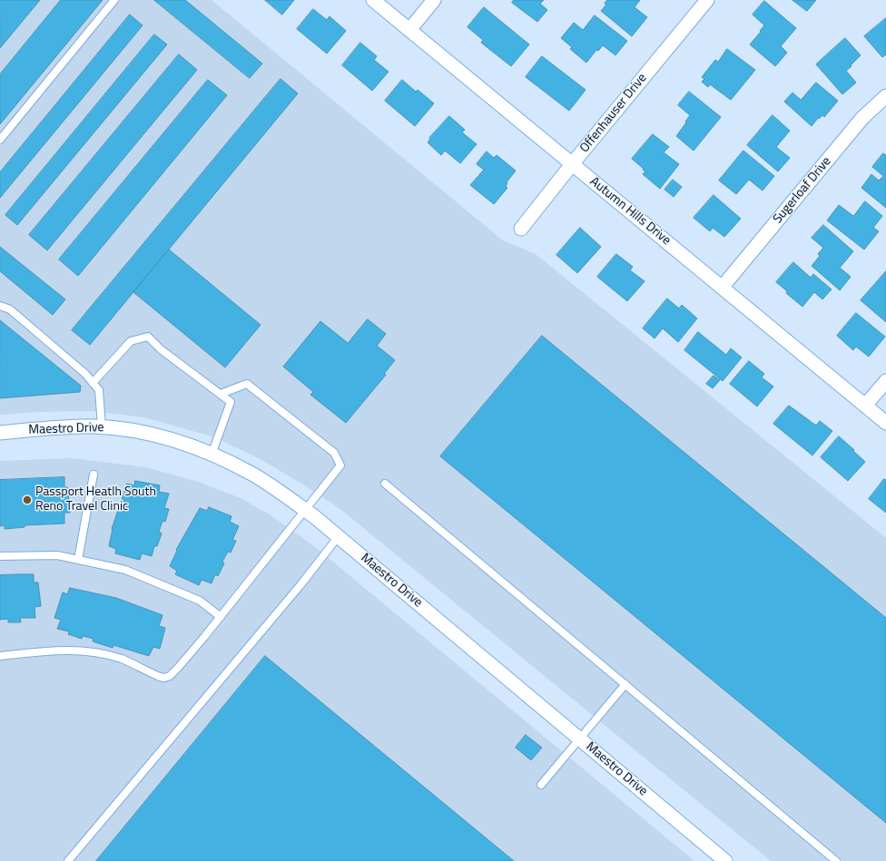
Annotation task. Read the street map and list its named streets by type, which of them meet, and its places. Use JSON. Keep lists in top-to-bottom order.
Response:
{
  "streets": {
    "street": [
      "Offenhauser Drive",
      "Sugerloaf Drive",
      "Autumn Hills Drive",
      "Maestro Drive"
    ]
  },
  "crossings": [
    ["Offenhauser Drive", "Autumn Hills Drive"],
    ["Sugerloaf Drive", "Autumn Hills Drive"]
  ],
  "places": ["Passport Heatlh South Reno Travel Clinic"]
}
